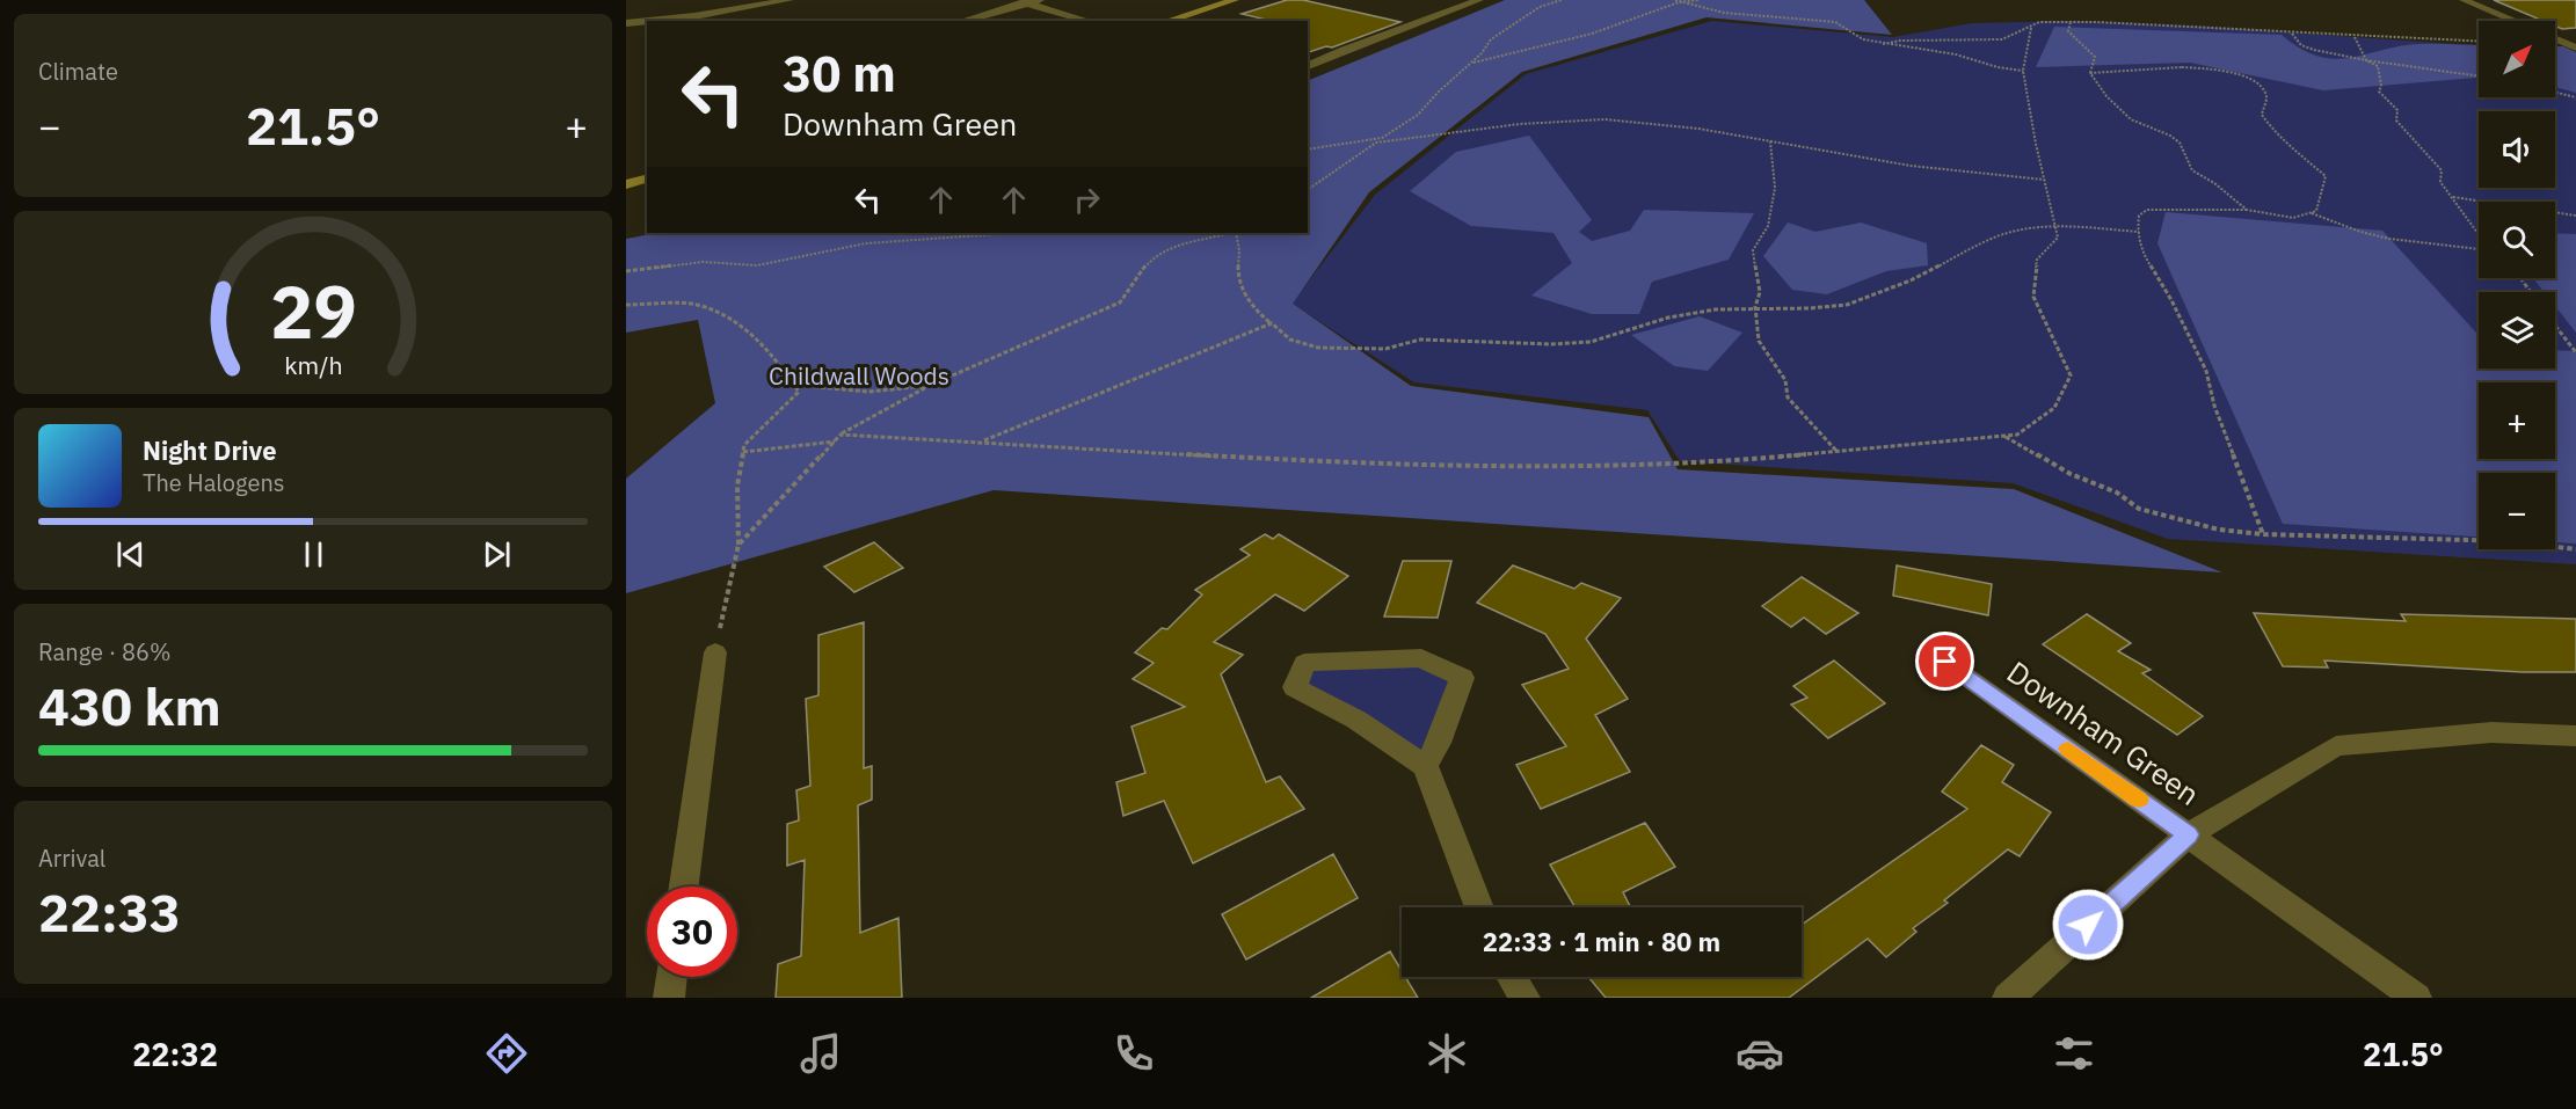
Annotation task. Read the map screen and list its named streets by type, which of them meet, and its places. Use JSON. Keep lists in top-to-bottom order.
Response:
{
  "streets": {
    "street": ["Downham Green"]
  },
  "parks": ["Childwall Woods"],
  "north": "top right",
  "page": {
    "tile": [
      "Climate",
      ["Range · 86%", "430 km"],
      ["Arrival", "22:33"]
    ],
    "map_buttons": ["+", "−"],
    "turn": ["30 m", "Downham Green"],
    "heat": ["−", "21.5°", "+"],
    "song": ["Night Drive", "The Halogens"],
    "limit": "30",
    "trip": "22:33 · 1 min · 80 m",
    "tabs": ["22:32", "21.5°"],
    "gauge": ["29", "km/h"]
  }
}
